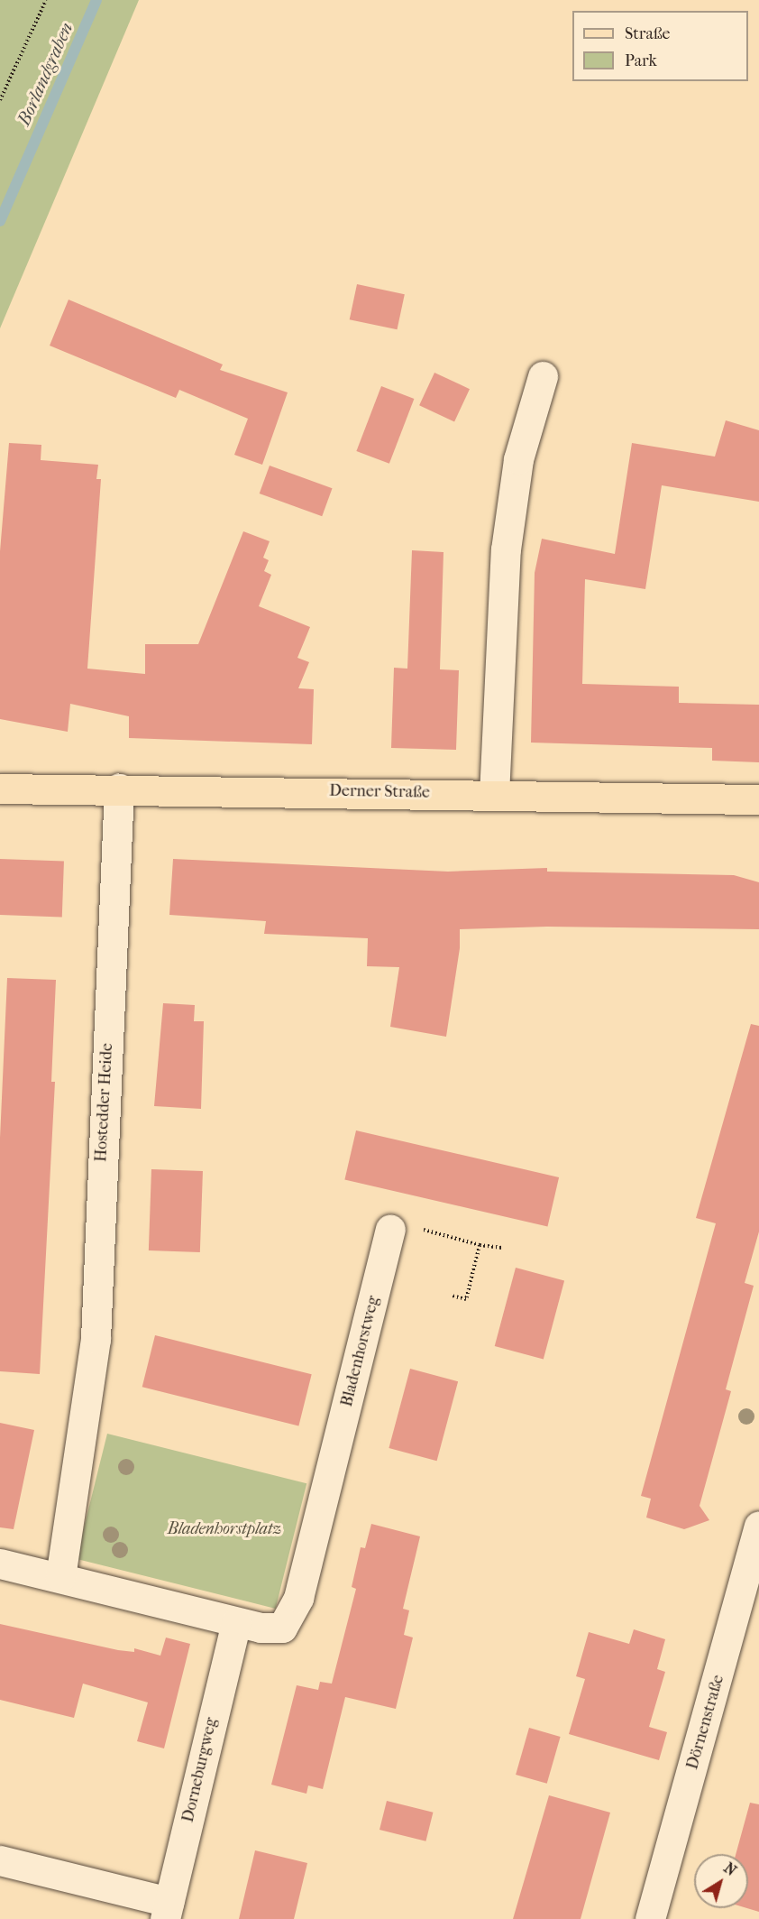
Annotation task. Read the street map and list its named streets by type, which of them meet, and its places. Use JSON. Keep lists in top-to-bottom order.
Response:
{
  "streets": {
    "main road": ["Derner Straße"],
    "street": [
      "Hostedder Heide",
      "Bladenhorstweg",
      "Dörnenstraße",
      "Dorneburgweg"
    ]
  },
  "crossings": [
    ["Derner Straße", "Hostedder Heide"],
    ["Bladenhorstweg", "Dorneburgweg"]
  ],
  "water": ["Borlandgraben"],
  "parks": ["Bladenhorstplatz"],
  "legend": ["Straße", "Park"],
  "north": "top right"
}
